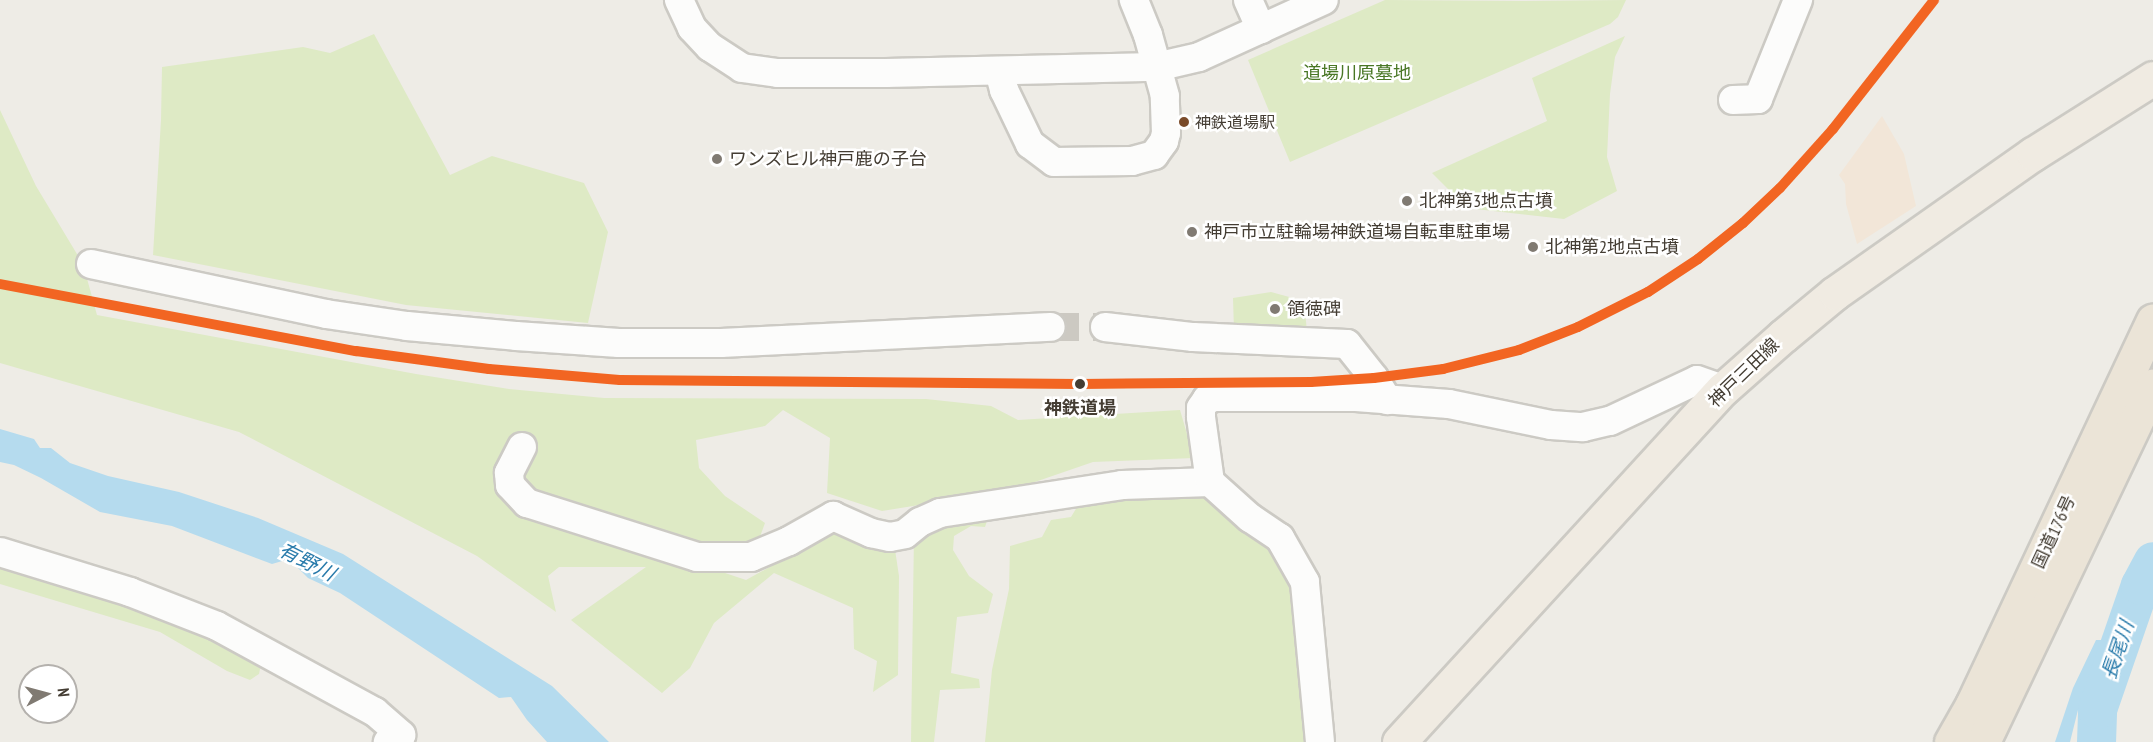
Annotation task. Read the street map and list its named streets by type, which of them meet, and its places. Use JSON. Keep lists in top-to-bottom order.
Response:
{
  "streets": {
    "highway": ["国道176号"],
    "main road": ["神戸三田線"]
  },
  "water": ["有野川", "長尾川"],
  "parks": ["道場川原墓地"],
  "places": [
    "神鉄道場駅",
    "ワンズヒル神戸鹿の子台",
    "北神第3地点古墳",
    "神戸市立駐輪場神鉄道場自転車駐車場",
    "北神第2地点古墳",
    "領徳碑",
    "神鉄道場"
  ],
  "north": "right"
}
